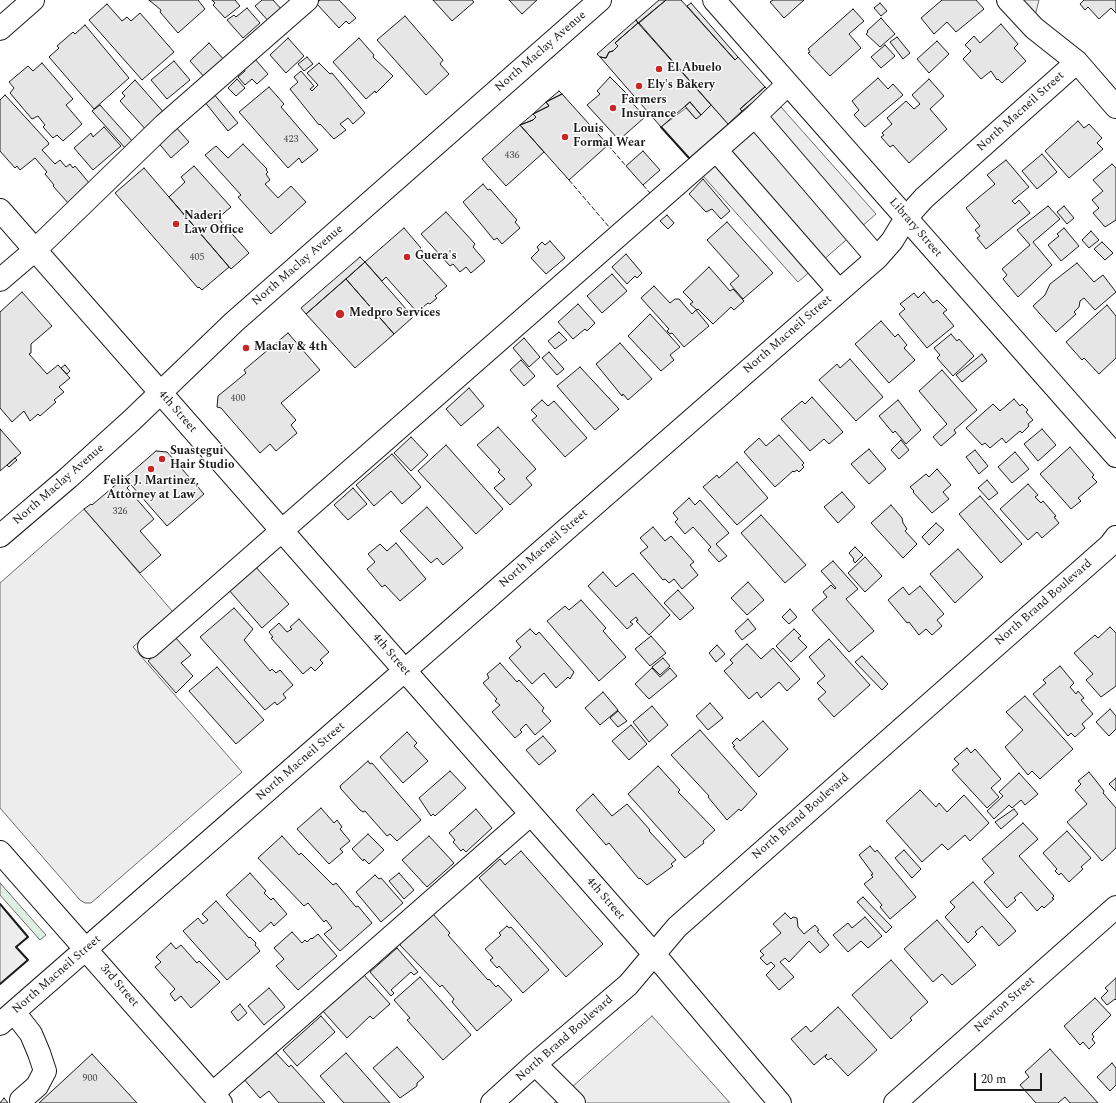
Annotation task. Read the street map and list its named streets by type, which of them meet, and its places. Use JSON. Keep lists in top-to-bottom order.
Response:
{
  "streets": {
    "street": [
      "North Maclay Avenue",
      "North Macneil Street",
      "Library Street",
      "4th Street",
      "North Brand Boulevard",
      "3rd Street",
      "Newton Street"
    ]
  },
  "crossings": [
    ["North Maclay Avenue", "4th Street"],
    ["North Macneil Street", "Library Street"],
    ["North Macneil Street", "4th Street"],
    ["North Macneil Street", "3rd Street"],
    ["4th Street", "North Brand Boulevard"]
  ],
  "places": [
    "El Abuelo",
    "Ely's Bakery",
    "Farmers Insurance",
    "Louis Formal Wear",
    "Naderi Law Office",
    "Guera's",
    "Medpro Services",
    "Maclay & 4th",
    "Suastegui Hair Studio",
    "Felix J. Martinez, Attorney at Law"
  ],
  "house_numbers": [
    "423",
    "436",
    "405",
    "400",
    "326",
    "900"
  ],
  "scale_bar": "20 m"
}
